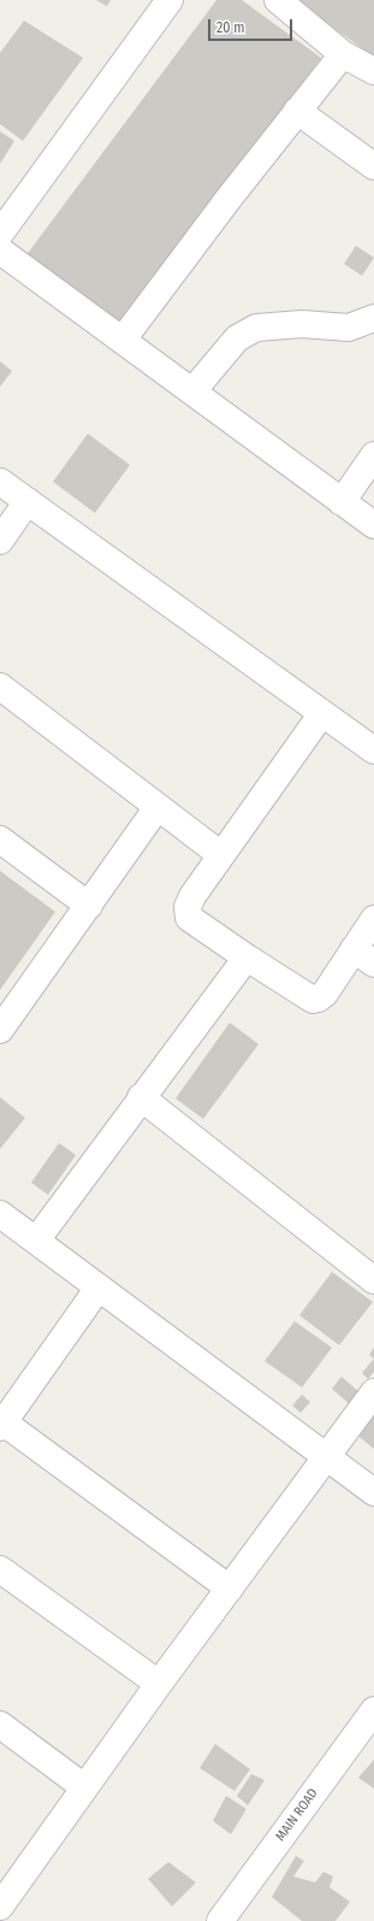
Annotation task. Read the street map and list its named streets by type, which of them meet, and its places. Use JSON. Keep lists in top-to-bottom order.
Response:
{
  "streets": {
    "street": ["MAIN ROAD"]
  },
  "scale_bar": "20 m"
}
